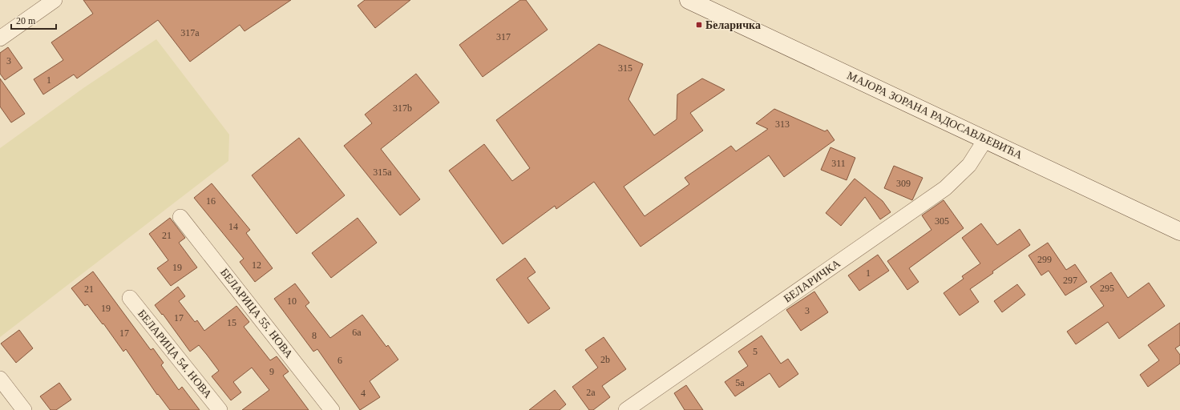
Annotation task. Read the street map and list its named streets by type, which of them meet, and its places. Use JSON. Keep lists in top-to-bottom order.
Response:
{
  "streets": {
    "main road": ["МАЈОРА ЗОРАНА РАДОСАВЉЕВИЋА"],
    "street": ["БЕЛАРИЧКА", "БЕЛАРИЦА 55. НОВА", "БЕЛАРИЦА 54. НОВА"]
  },
  "crossings": [
    ["МАЈОРА ЗОРАНА РАДОСАВЉЕВИЋА", "БЕЛАРИЧКА"]
  ],
  "places": {
    "transit": ["Беларичка"]
  },
  "house_numbers": [
    "317a",
    "317",
    "3",
    "315",
    "1",
    "317b",
    "313",
    "311",
    "315a",
    "309",
    "16",
    "305",
    "14",
    "21",
    "299",
    "12",
    "19",
    "1",
    "297",
    "295",
    "21",
    "10",
    "19",
    "3",
    "17",
    "15",
    "6a",
    "17",
    "8",
    "5",
    "2b",
    "6",
    "9",
    "5a",
    "2a",
    "4"
  ],
  "scale_bar": "20 m"
}
